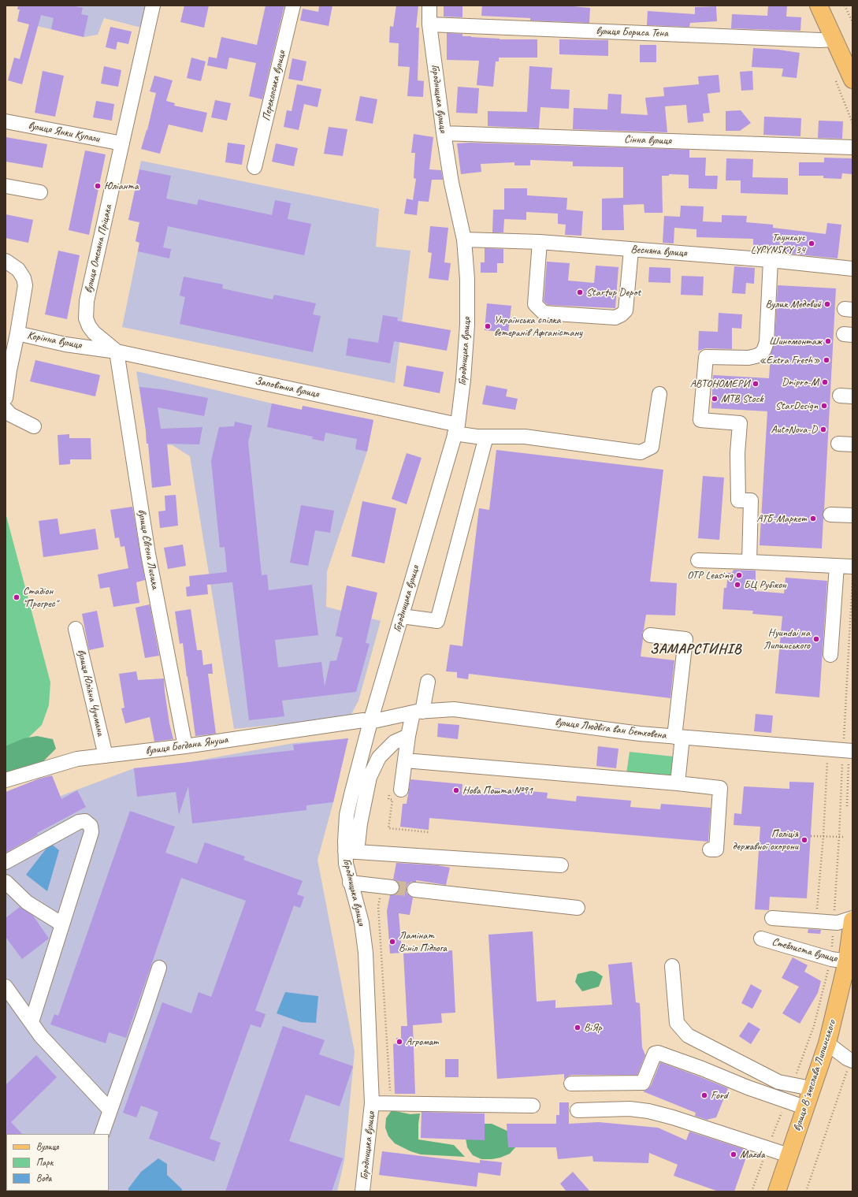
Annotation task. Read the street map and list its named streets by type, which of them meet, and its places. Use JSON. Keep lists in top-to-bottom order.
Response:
{
  "streets": {
    "main road": ["вулиця Вʼячеслава Липинського"],
    "street": [
      "вулиця Бориса Тена",
      "Перекопська вулиця",
      "Городницька вулиця",
      "вулиця Янки Купали",
      "Сінна вулиця",
      "вулиця Омеляна Пріцака",
      "Весняна вулиця",
      "Корінна вулиця",
      "Заповітна вулиця",
      "вулиця Євгена Лисика",
      "вулиця Юліяна Чучмана",
      "вулиця Людвіга ван Бетховена",
      "вулиця Богдана Януша",
      "Стеблиста вулиця"
    ]
  },
  "crossings": [
    ["вулиця Бориса Тена", "Городницька вулиця"],
    ["Городницька вулиця", "Сінна вулиця"],
    ["Городницька вулиця", "Весняна вулиця"],
    ["Городницька вулиця", "Заповітна вулиця"],
    ["Городницька вулиця", "вулиця Людвіга ван Бетховена"],
    ["Городницька вулиця", "вулиця Богдана Януша"],
    ["вулиця Янки Купали", "вулиця Омеляна Пріцака"],
    ["вулиця Омеляна Пріцака", "Корінна вулиця"],
    ["вулиця Омеляна Пріцака", "Заповітна вулиця"],
    ["вулиця Омеляна Пріцака", "вулиця Євгена Лисика"],
    ["Корінна вулиця", "Заповітна вулиця"],
    ["Корінна вулиця", "вулиця Євгена Лисика"],
    ["Заповітна вулиця", "вулиця Євгена Лисика"],
    ["вулиця Євгена Лисика", "вулиця Богдана Януша"],
    ["вулиця Юліяна Чучмана", "вулиця Богдана Януша"],
    ["вулиця Людвіга ван Бетховена", "вулиця Богдана Януша"],
    ["Стеблиста вулиця", "вулиця Вʼячеслава Липинського"]
  ],
  "districts": ["ЗАМАРСТИНІВ"],
  "places": [
    "Юліанта",
    "Таунхаус LYPYNSKY 34",
    "Startup Depot",
    "Вулик Медовий",
    "Українська спілка ветеранів Афганістану",
    "Шиномонтаж",
    "«Extra Fresh»",
    "Dnipro-M",
    "АВТОНОМЕРИ",
    "MTB Stock",
    "StarDesign",
    "AutoNova-D",
    "АТБ-Маркет",
    "OTP Leasing",
    "БЦ Рубікон",
    "Стадіон \"Прогрес\"",
    "Hyundai на Липинського",
    "Нова Пошта №91",
    "Поліція державної охорони",
    "Ламінат Вініл Підлога",
    "ВіЯр",
    "Агромат",
    "Ford",
    "Mazda"
  ],
  "legend": ["Вулиця", "Парк", "Вода"]
}
